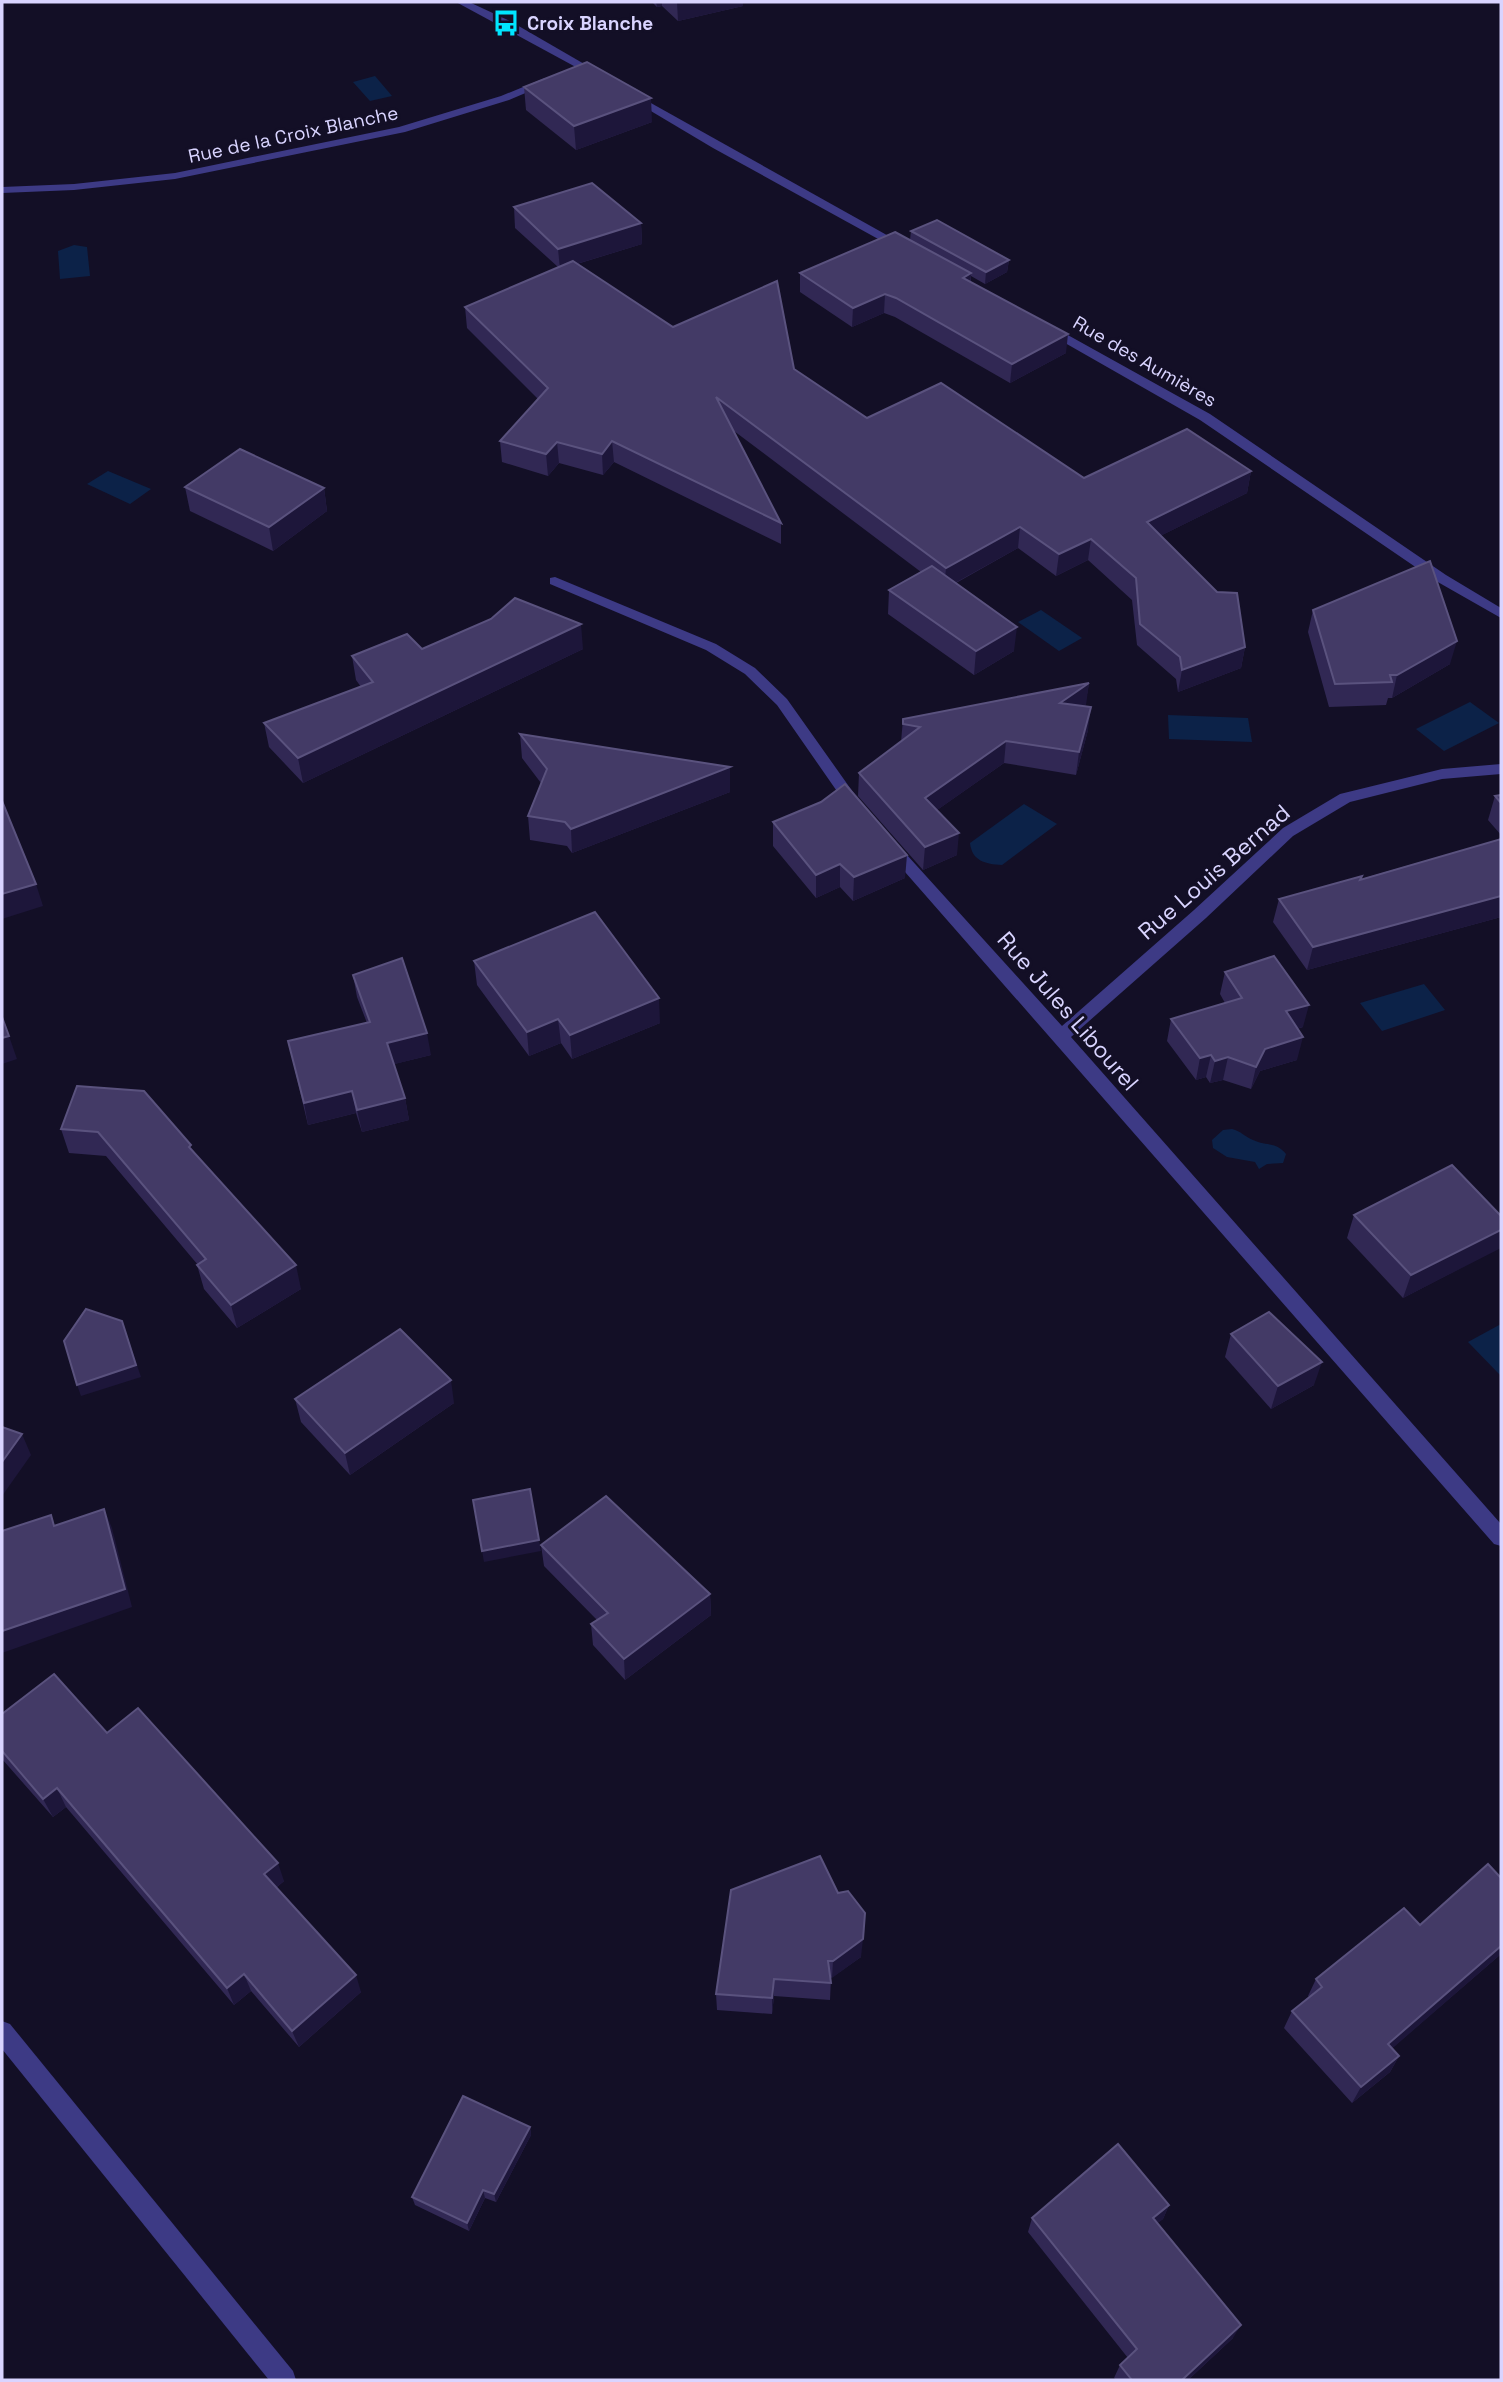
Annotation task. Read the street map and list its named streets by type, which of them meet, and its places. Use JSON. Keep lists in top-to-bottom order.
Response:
{
  "streets": {
    "street": [
      "Rue de la Croix Blanche",
      "Rue des Aumières",
      "Rue Louis Bernad",
      "Rue Jules Libourel"
    ]
  },
  "crossings": [
    ["Rue Louis Bernad", "Rue Jules Libourel"]
  ],
  "places": {
    "bus stop": ["Croix Blanche"]
  }
}
